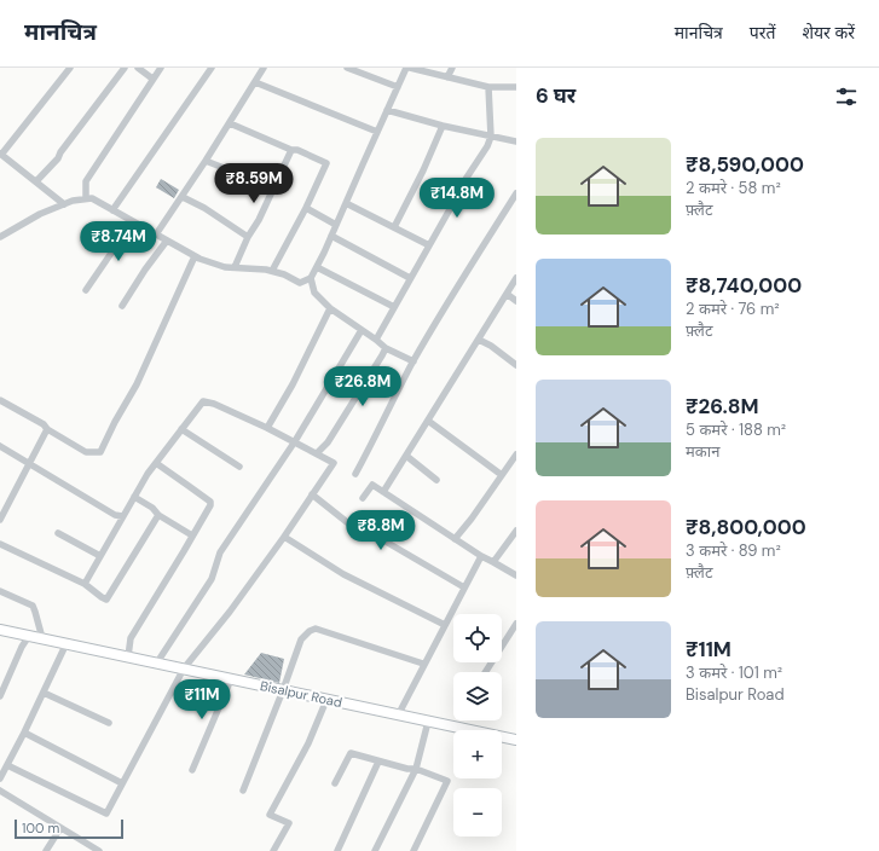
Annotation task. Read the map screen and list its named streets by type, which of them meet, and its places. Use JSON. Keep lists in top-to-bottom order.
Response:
{
  "streets": {
    "main road": ["Bisalpur Road"]
  },
  "scale_bar": "100 m",
  "page": {
    "header": "मानचित्र",
    "nav": ["मानचित्र", "परतें", "शेयर करें"],
    "heading": "6 घर",
    "list": [
      {
        "name": "₹8,590,000",
        "note": "2 कमरे · 58 m² · फ़्लैट"
      },
      {
        "name": "₹8,740,000",
        "note": "2 कमरे · 76 m² · फ़्लैट"
      },
      {
        "name": "₹26.8M",
        "note": "5 कमरे · 188 m² · मकान"
      },
      {
        "name": "₹8,800,000",
        "note": "3 कमरे · 89 m² · फ़्लैट"
      },
      {
        "name": "₹11M",
        "note": "3 कमरे · 101 m² · Bisalpur Road"
      }
    ],
    "price": [
      "₹8.59M",
      "₹14.8M",
      "₹8.74M",
      "₹26.8M",
      "₹8.8M",
      "₹11M"
    ],
    "map_buttons": ["+", "−"],
    "scale": "100 m"
  }
}
